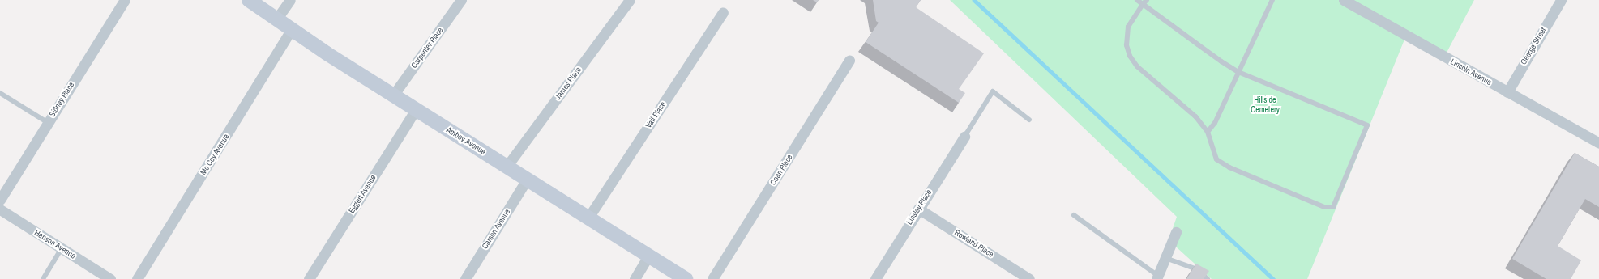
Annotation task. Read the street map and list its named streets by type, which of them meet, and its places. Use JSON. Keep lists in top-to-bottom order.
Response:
{
  "streets": {
    "street": [
      "George Street",
      "Carpenter Place",
      "Lincoln Avenue",
      "James Place",
      "Sidney Place",
      "Vail Place",
      "Amboy Avenue",
      "Mc Coy Avenue",
      "Coan Place",
      "Eggert Avenue",
      "Linsley Place",
      "Carson Avenue",
      "Rowland Place",
      "Hanson Avenue"
    ]
  },
  "crossings": [
    ["George Street", "Lincoln Avenue"],
    ["Carpenter Place", "Amboy Avenue"],
    ["James Place", "Amboy Avenue"],
    ["Vail Place", "Amboy Avenue"],
    ["Amboy Avenue", "Mc Coy Avenue"],
    ["Amboy Avenue", "Eggert Avenue"],
    ["Amboy Avenue", "Carson Avenue"],
    ["Linsley Place", "Rowland Place"]
  ],
  "parks": ["Hillside Cemetery"]
}
